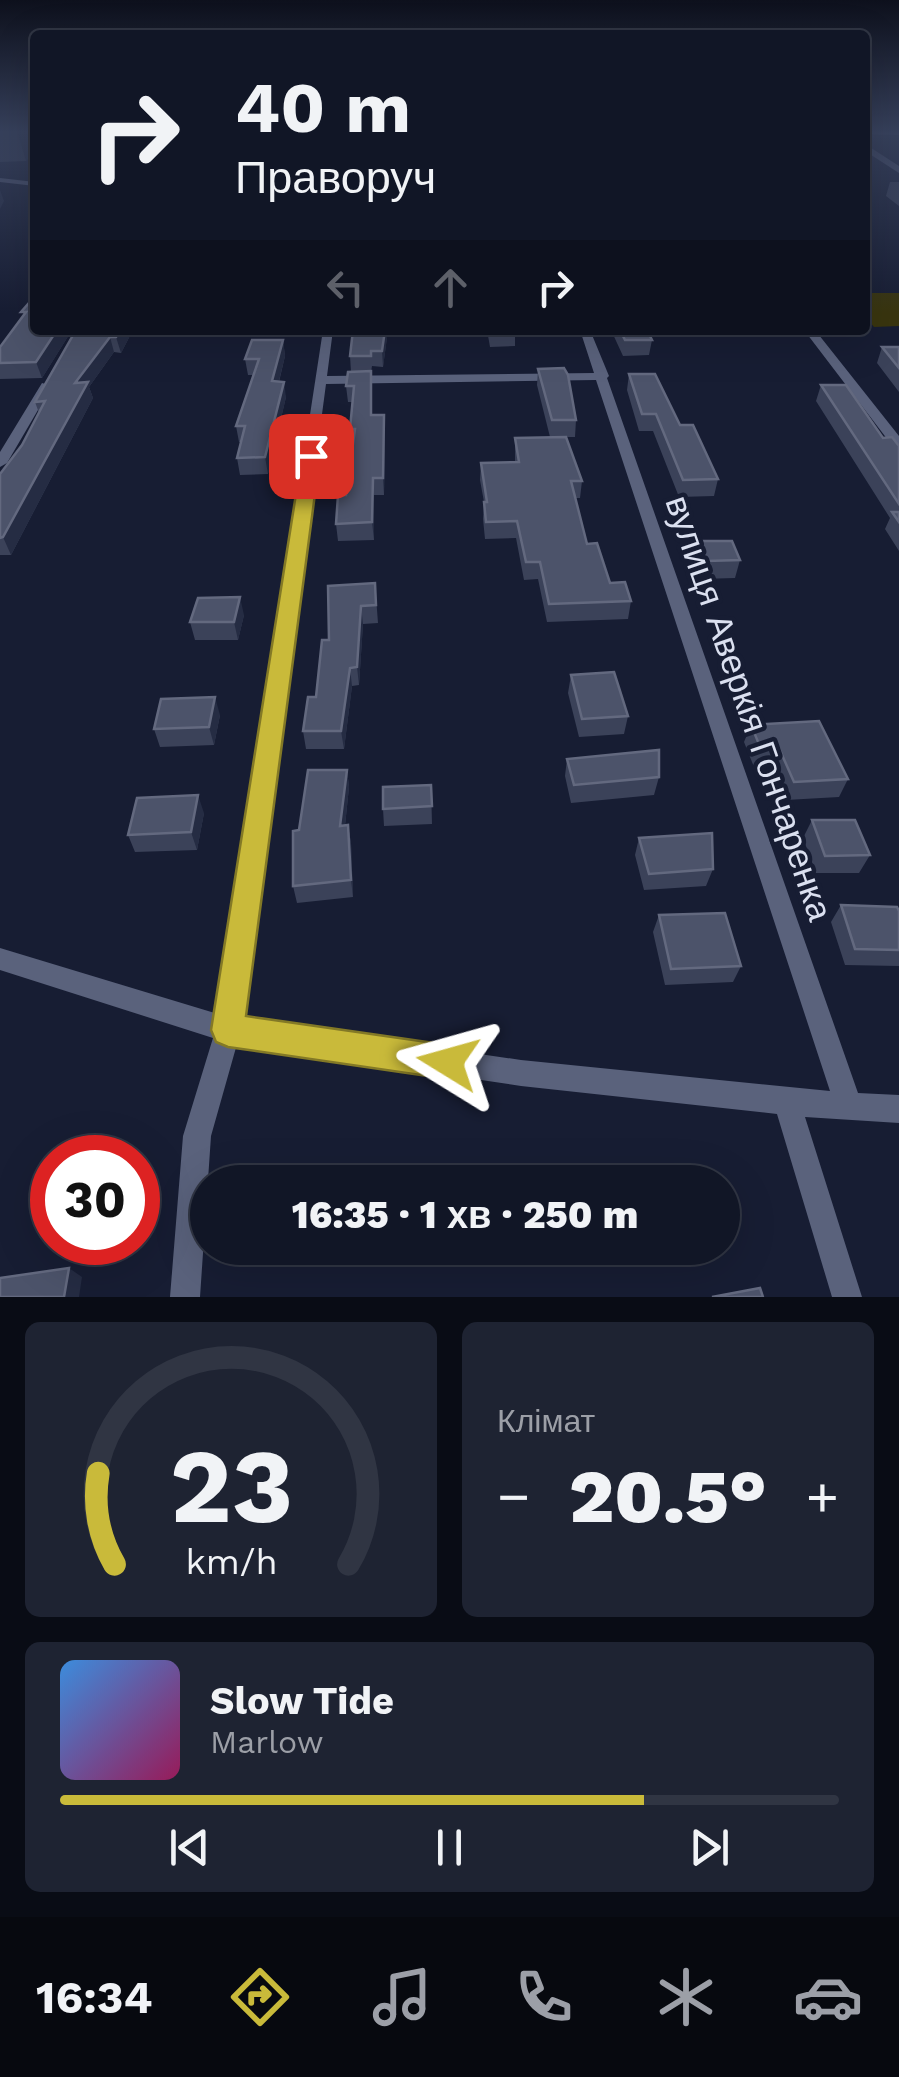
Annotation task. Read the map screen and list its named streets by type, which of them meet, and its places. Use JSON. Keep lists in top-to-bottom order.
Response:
{
  "streets": {
    "street": ["вулиця Аверкія Гончаренка"]
  },
  "page": {
    "turn": ["40 m", "Праворуч"],
    "limit": "30",
    "trip": "16:35 · 1 хв · 250 m",
    "tile": "Клімат",
    "heat": ["−", "20.5°", "+"],
    "song": ["Slow Tide", "Marlow"],
    "tabs": "16:34",
    "gauge": ["23", "km/h"]
  }
}
